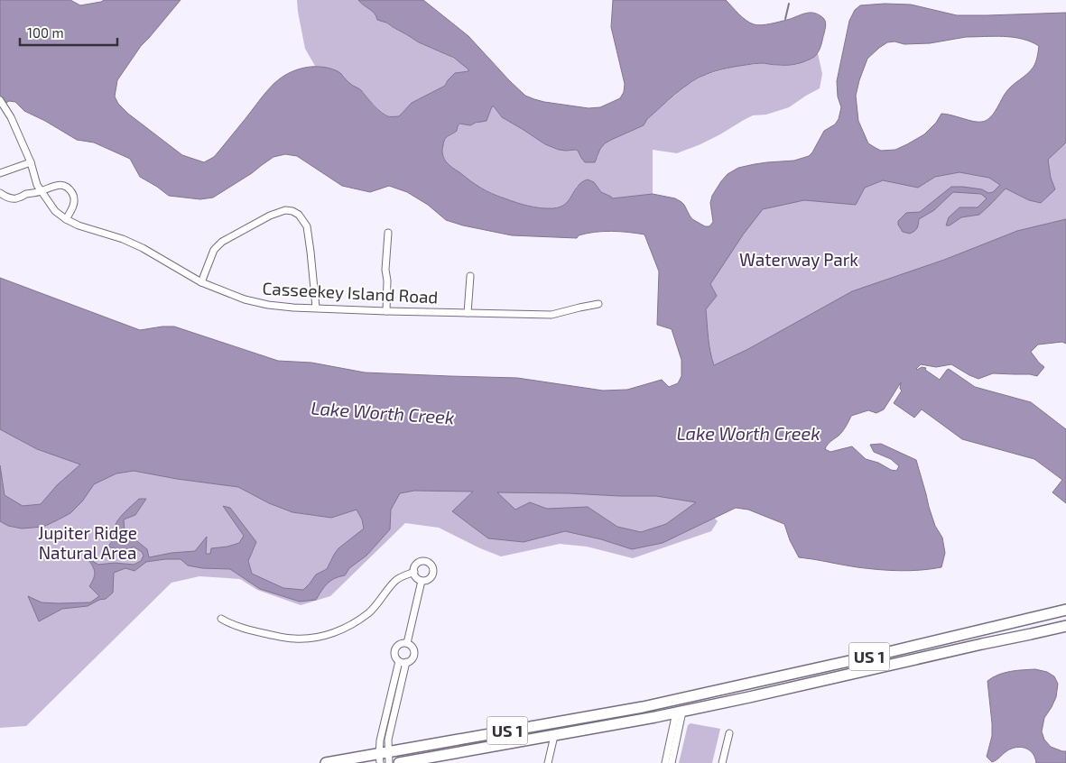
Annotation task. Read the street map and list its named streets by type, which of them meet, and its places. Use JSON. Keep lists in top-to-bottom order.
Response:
{
  "streets": {
    "main road": ["US 1"],
    "street": ["Casseekey Island Road"]
  },
  "water": ["Lake Worth Creek"],
  "parks": ["Waterway Park", "Jupiter Ridge Natural Area"],
  "scale_bar": "100 m"
}
